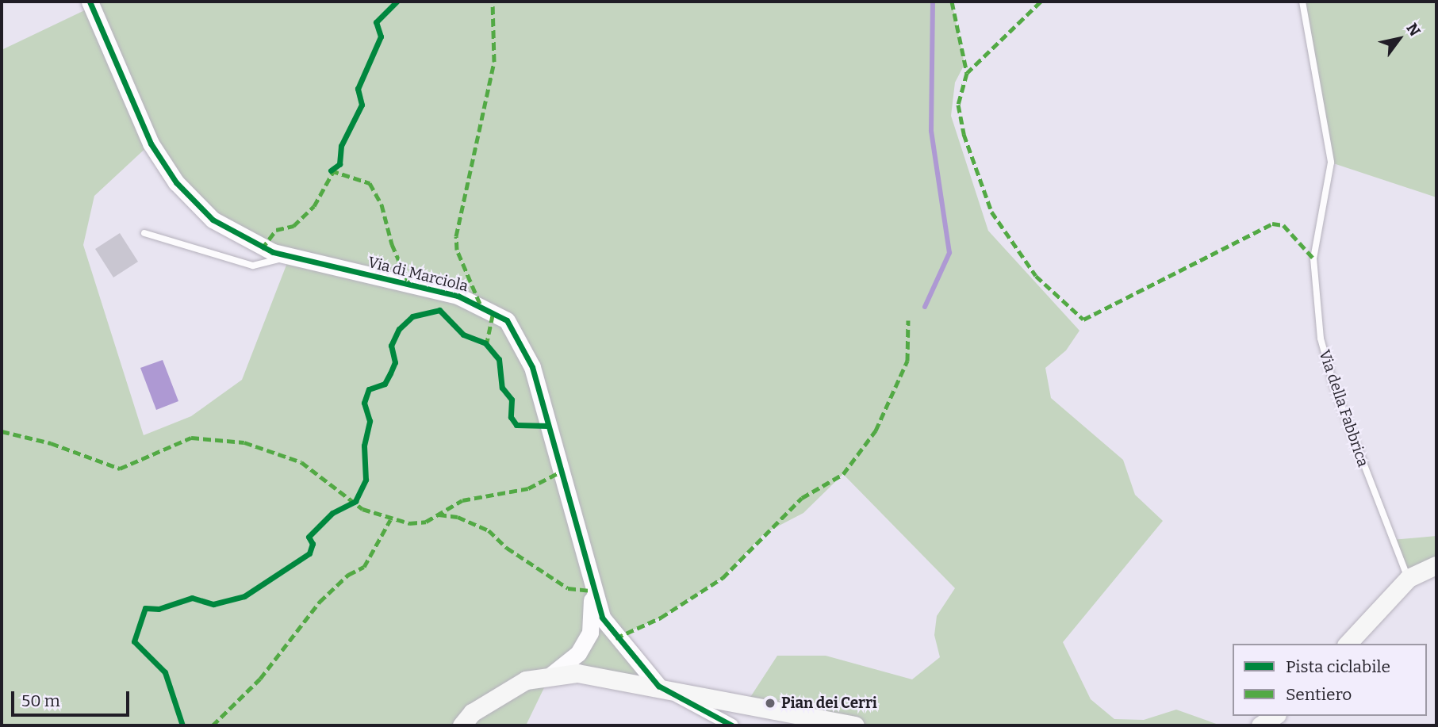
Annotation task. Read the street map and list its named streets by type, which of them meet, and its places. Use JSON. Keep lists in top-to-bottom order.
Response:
{
  "streets": {
    "street": ["Via di Marciola"],
    "lane": ["Via della Fabbrica"]
  },
  "places": ["Pian dei Cerri"],
  "legend": ["Pista ciclabile", "Sentiero"],
  "scale_bar": "50 m",
  "north": "top right"
}
